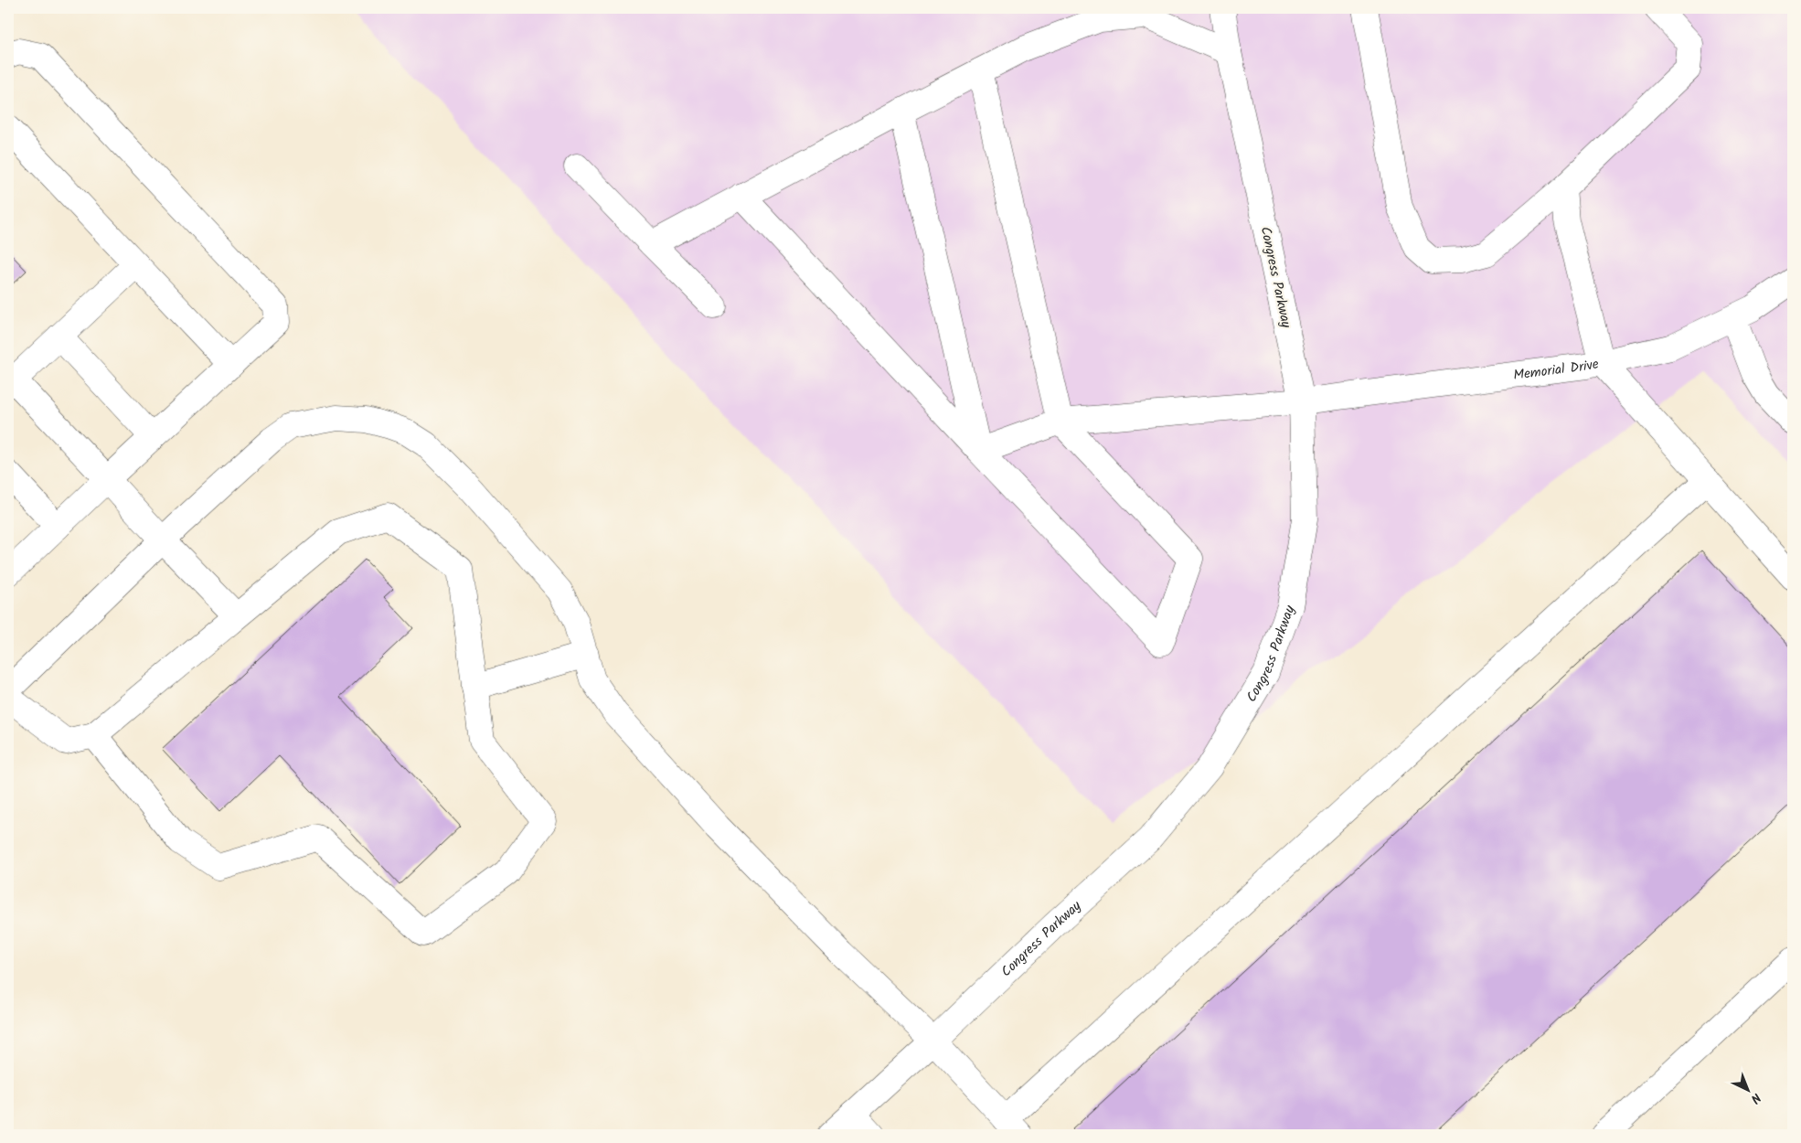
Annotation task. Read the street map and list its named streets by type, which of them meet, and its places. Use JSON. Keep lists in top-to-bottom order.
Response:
{
  "streets": {
    "street": ["Congress Parkway", "Memorial Drive"]
  },
  "crossings": [
    ["Congress Parkway", "Memorial Drive"]
  ],
  "north": "bottom right"
}
